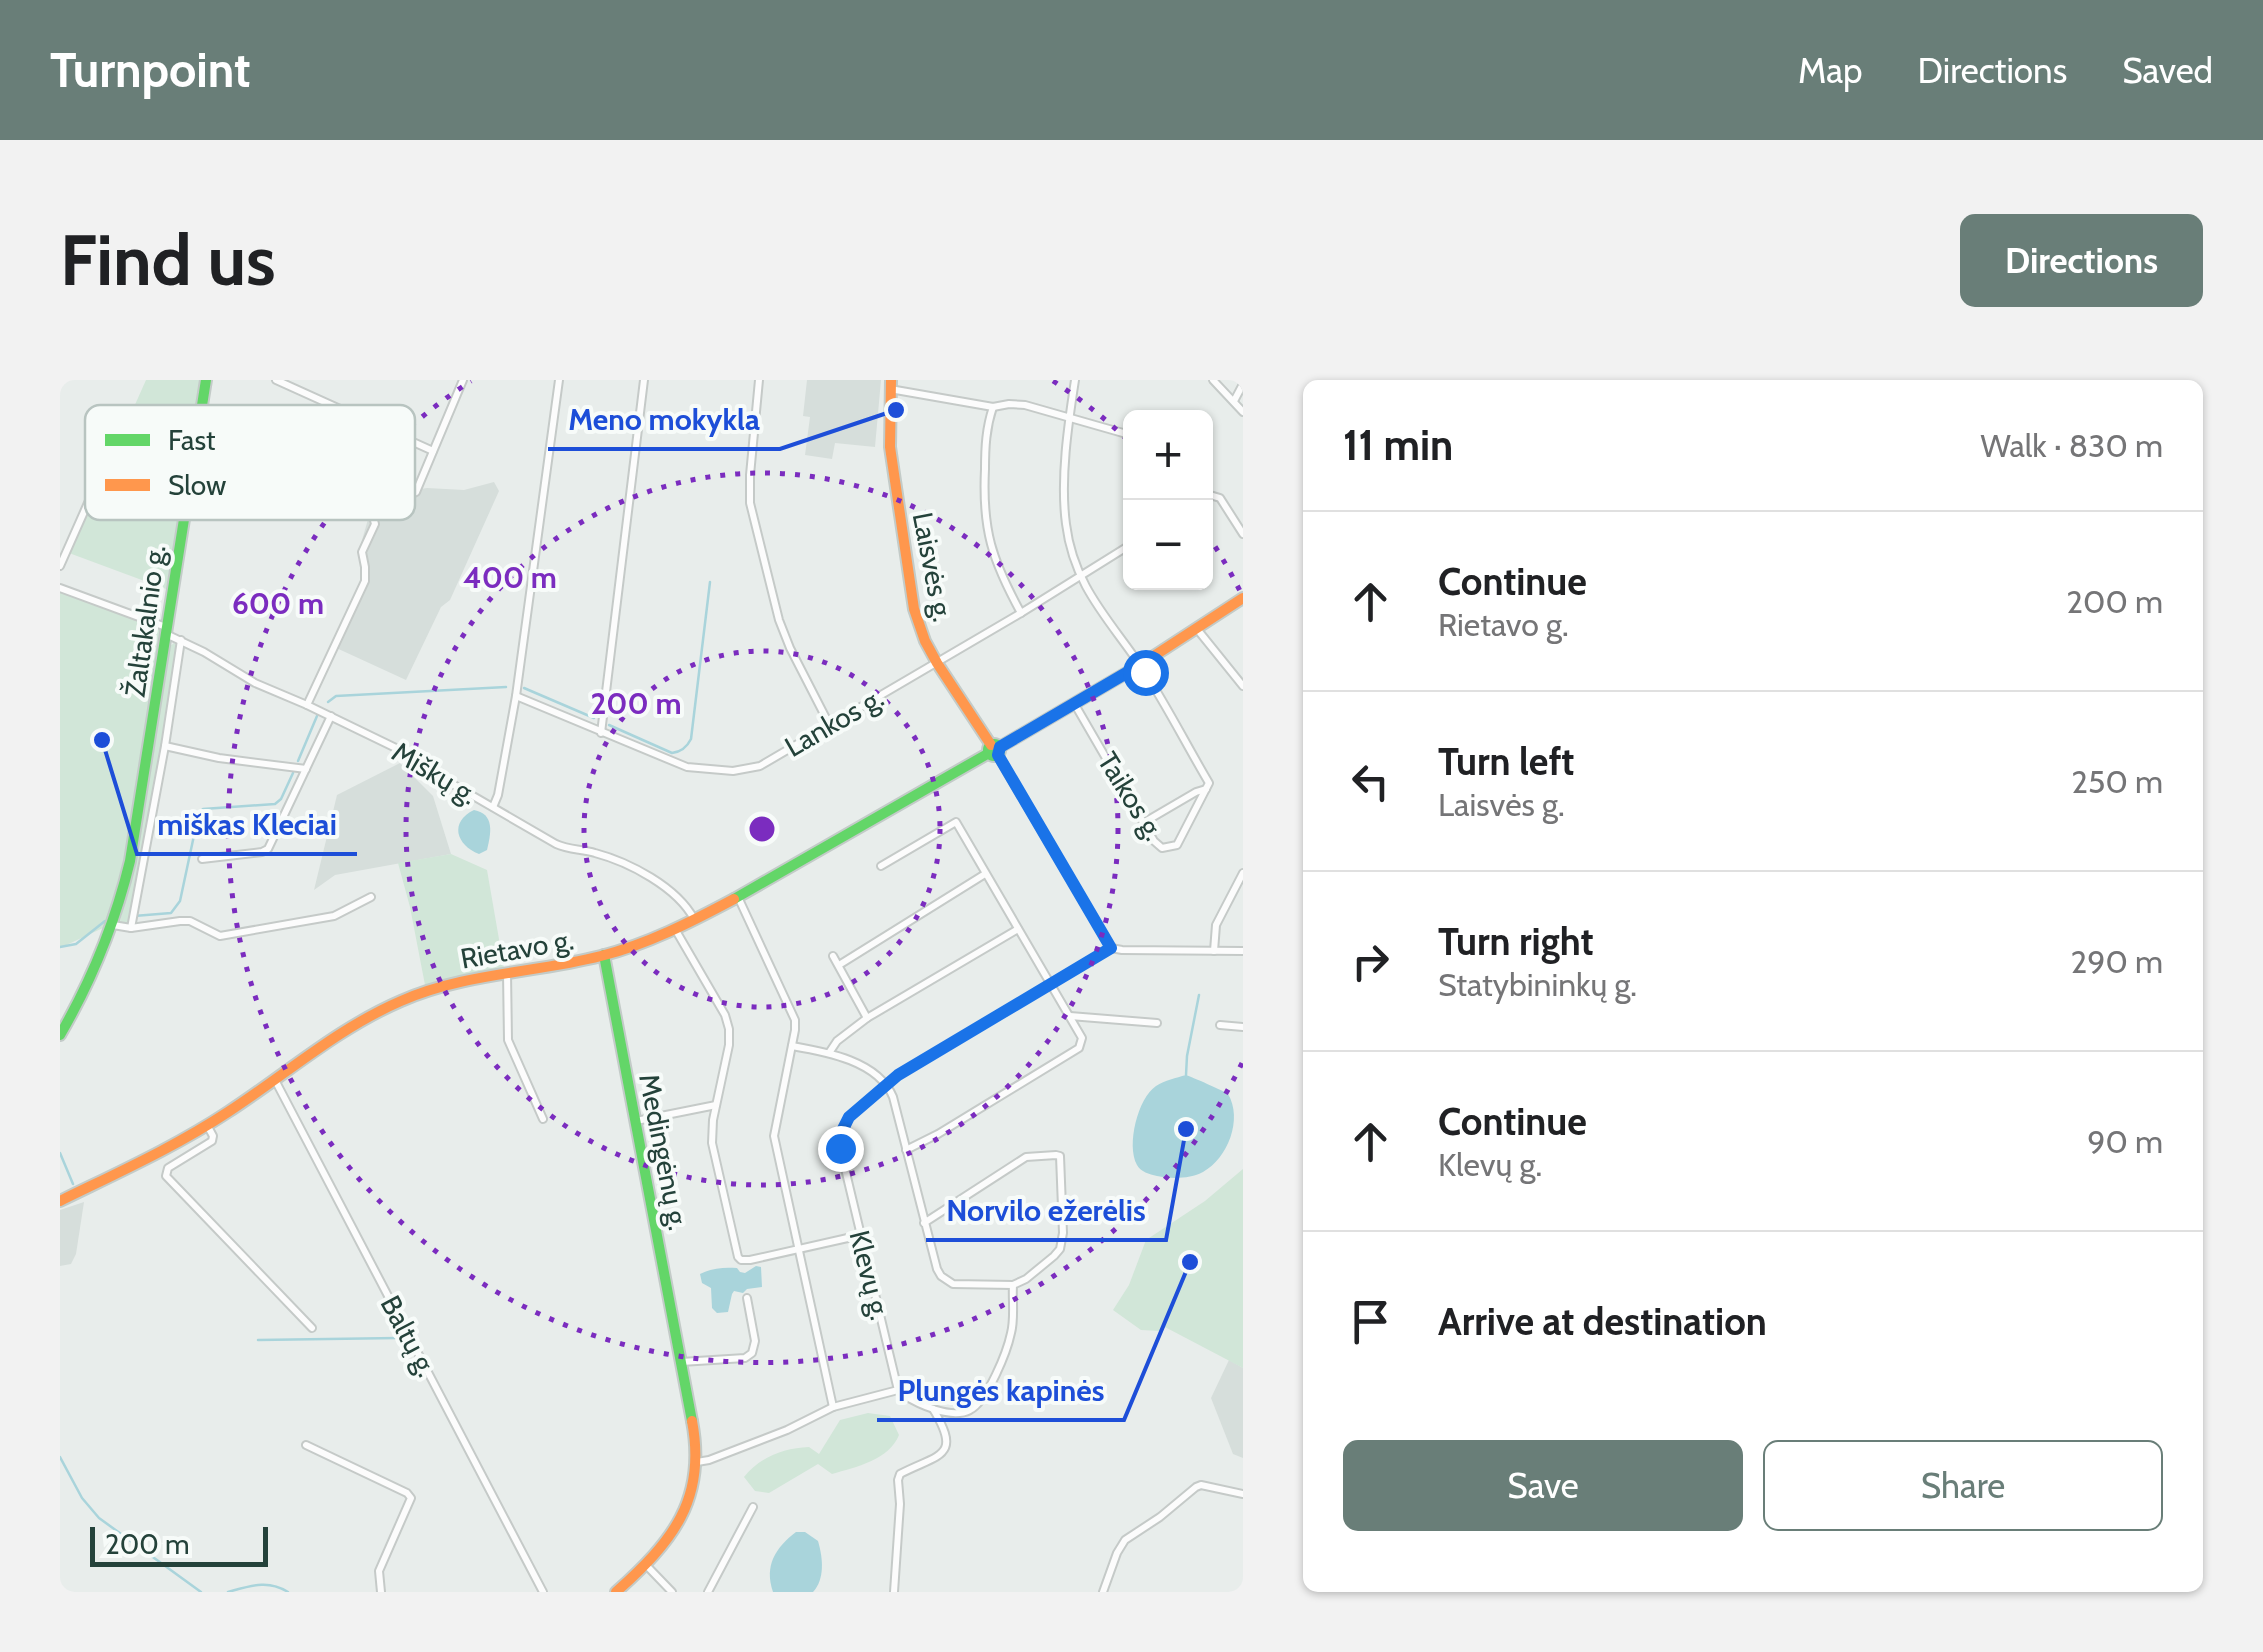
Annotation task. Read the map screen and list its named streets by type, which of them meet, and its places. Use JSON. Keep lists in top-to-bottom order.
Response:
{
  "streets": {
    "main road": [
      "Laisvės g.",
      "Žaltakalnio g.",
      "Rietavo g.",
      "Medingėnų g."
    ],
    "street": [
      "Lankos g.",
      "Miškų g.",
      "Taikos g.",
      "Klevų g.",
      "Baltų g."
    ]
  },
  "crossings": [
    ["Laisvės g.", "Lankos g."],
    ["Laisvės g.", "Rietavo g."],
    ["Laisvės g.", "Klevų g."],
    ["Žaltakalnio g.", "Miškų g."],
    ["Miškų g.", "Rietavo g."],
    ["Taikos g.", "Rietavo g."],
    ["Rietavo g.", "Medingėnų g."],
    ["Rietavo g.", "Baltų g."]
  ],
  "places": [
    "Meno mokykla",
    "miškas Kleciai",
    "Norvilo ežerėlis",
    "Plungės kapinės"
  ],
  "legend": ["Fast", "Slow"],
  "scale_bar": "200 m",
  "page": {
    "header": "Turnpoint",
    "nav": ["Map", "Directions", "Saved"],
    "buttons": [
      "Directions",
      ["Save", "Share"]
    ],
    "title": "Find us",
    "heading": ["11 min", "Walk · 830 m"],
    "map_buttons": ["+", "−"],
    "list": [
      ["Continue", "Rietavo g.", "200 m"],
      ["Turn left", "Laisvės g.", "250 m"],
      ["Turn right", "Statybininkų g.", "290 m"],
      ["Continue", "Klevų g.", "90 m"],
      "Arrive at destination"
    ],
    "scale": "200 m"
  },
  "rings": ["400 m", "600 m", "200 m"]
}
